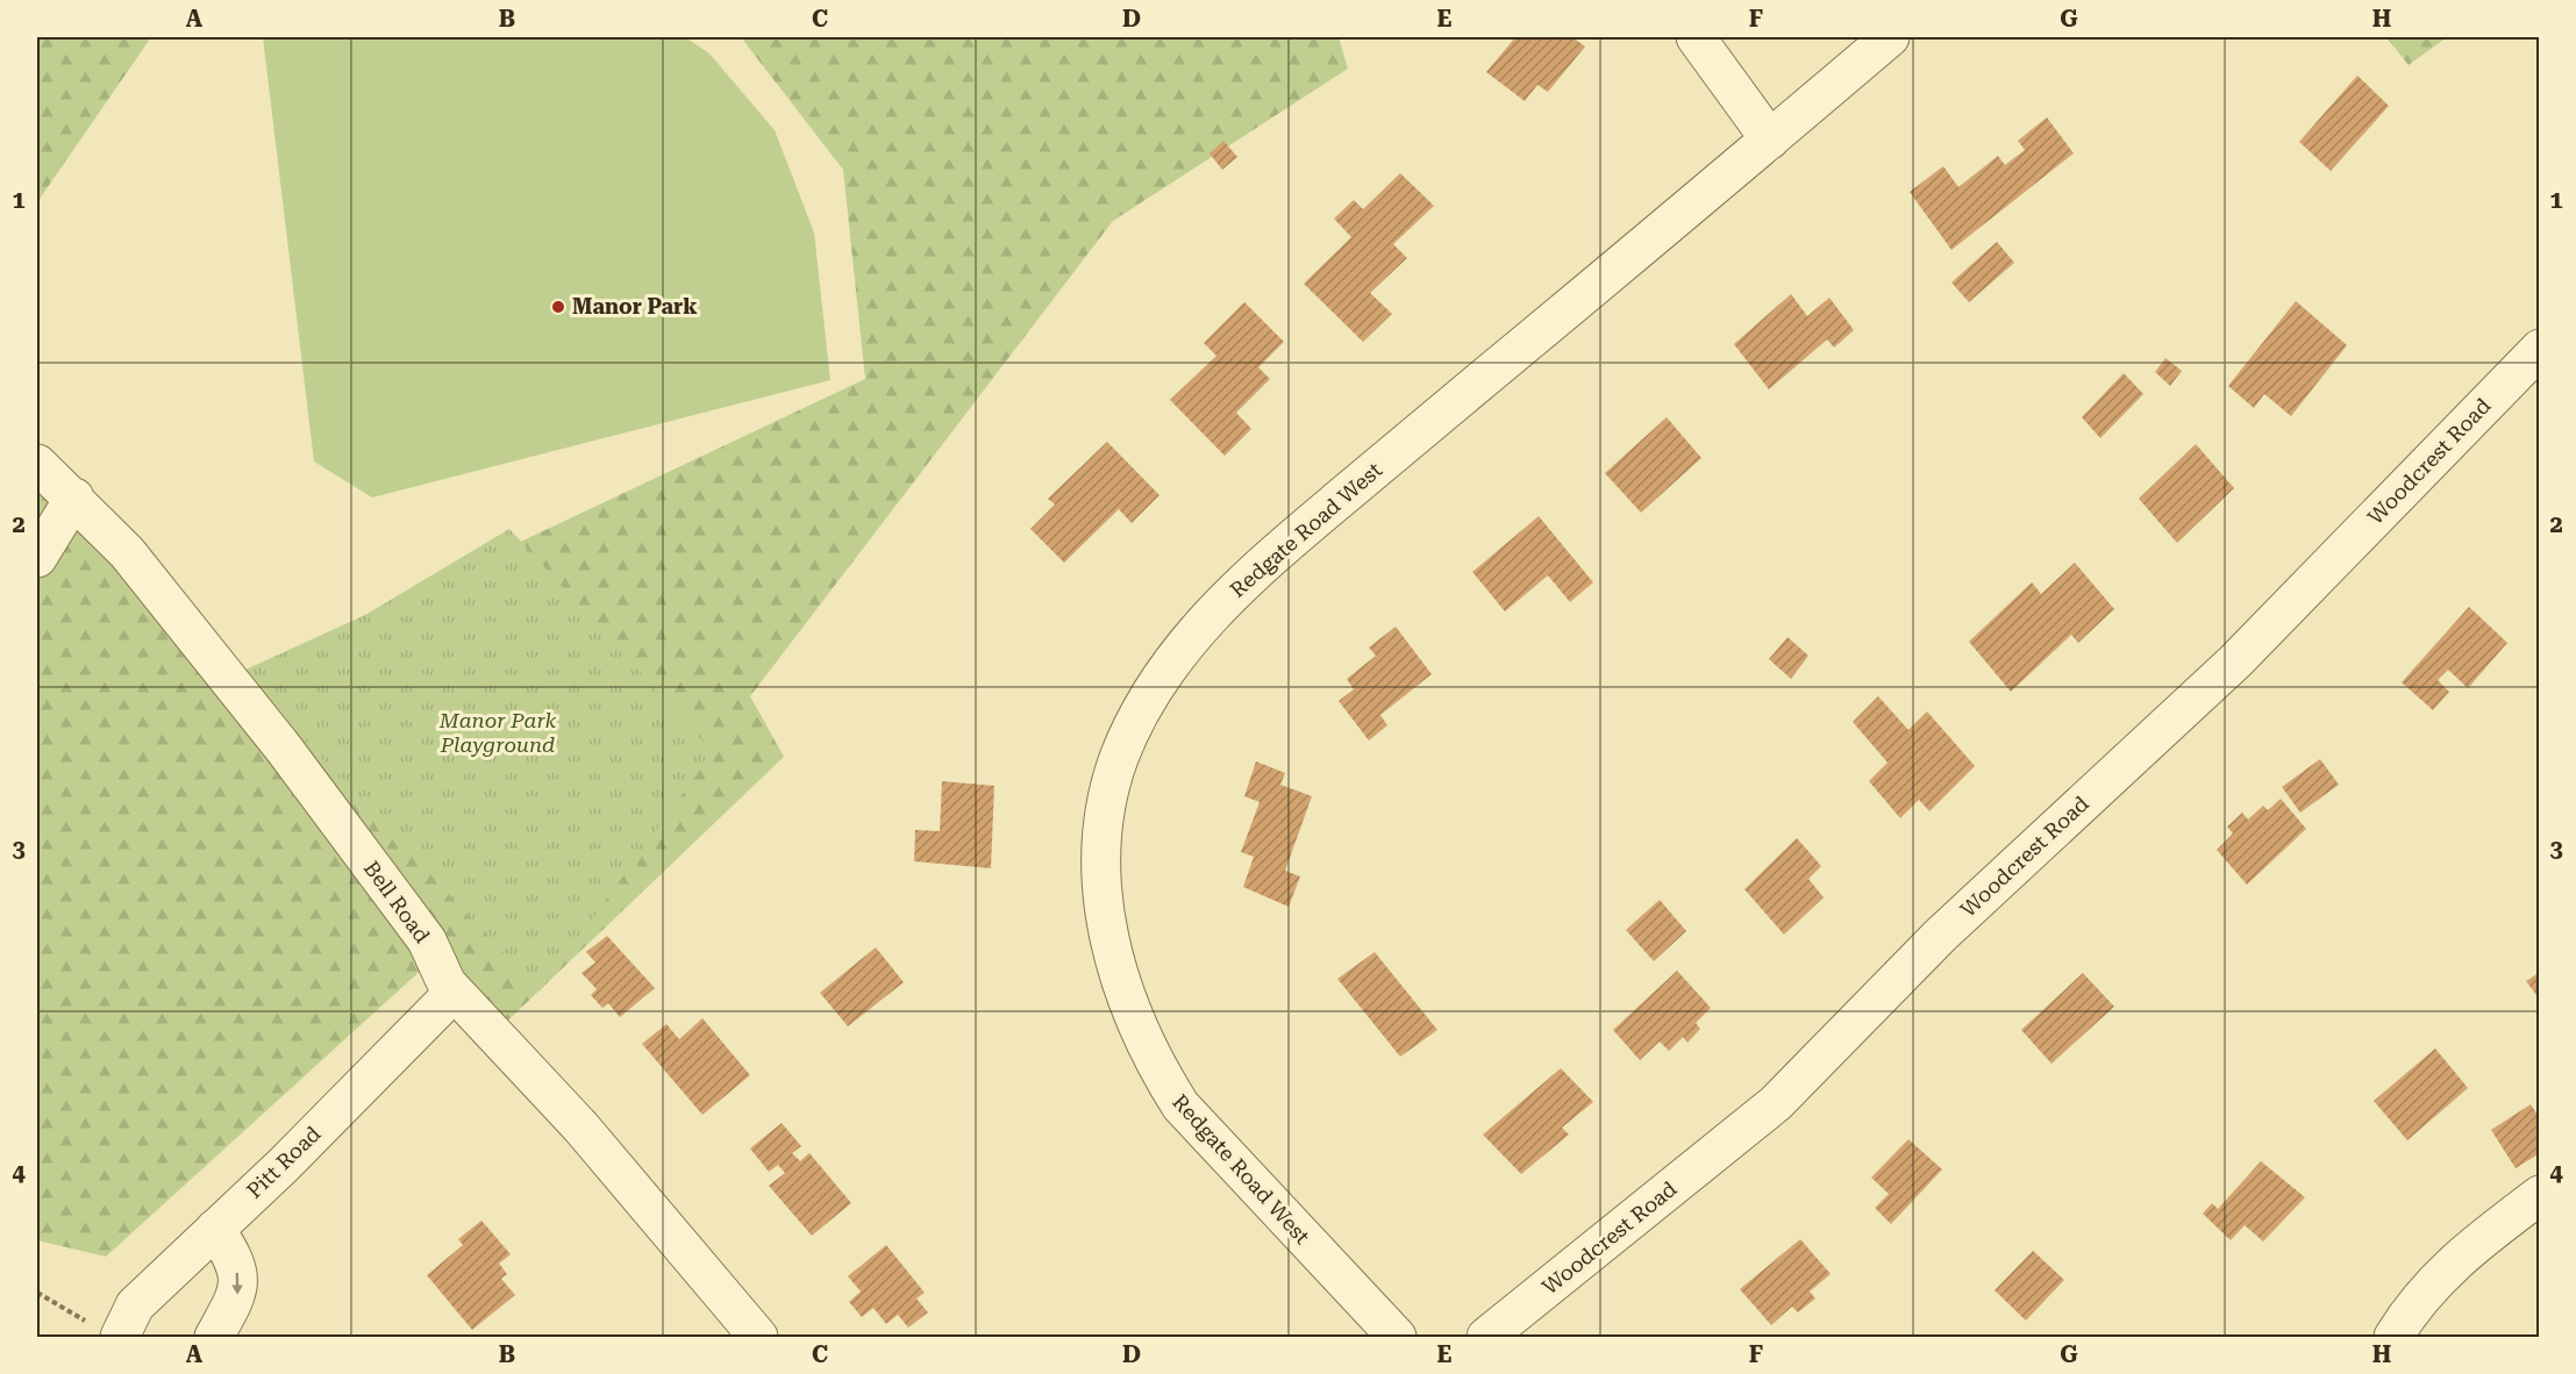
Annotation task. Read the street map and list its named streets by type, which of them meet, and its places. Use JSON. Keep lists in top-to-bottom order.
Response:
{
  "streets": {
    "street": [
      "Woodcrest Road",
      "Redgate Road West",
      "Bell Road",
      "Pitt Road"
    ]
  },
  "crossings": [
    ["Bell Road", "Pitt Road"]
  ],
  "parks": ["Manor Park Playground"],
  "places": ["Manor Park"],
  "grid": {
    "columns": [
      "A",
      "B",
      "C",
      "D",
      "E",
      "F",
      "G",
      "H"
    ],
    "rows": [
      "1",
      "2",
      "3",
      "4"
    ]
  }
}
